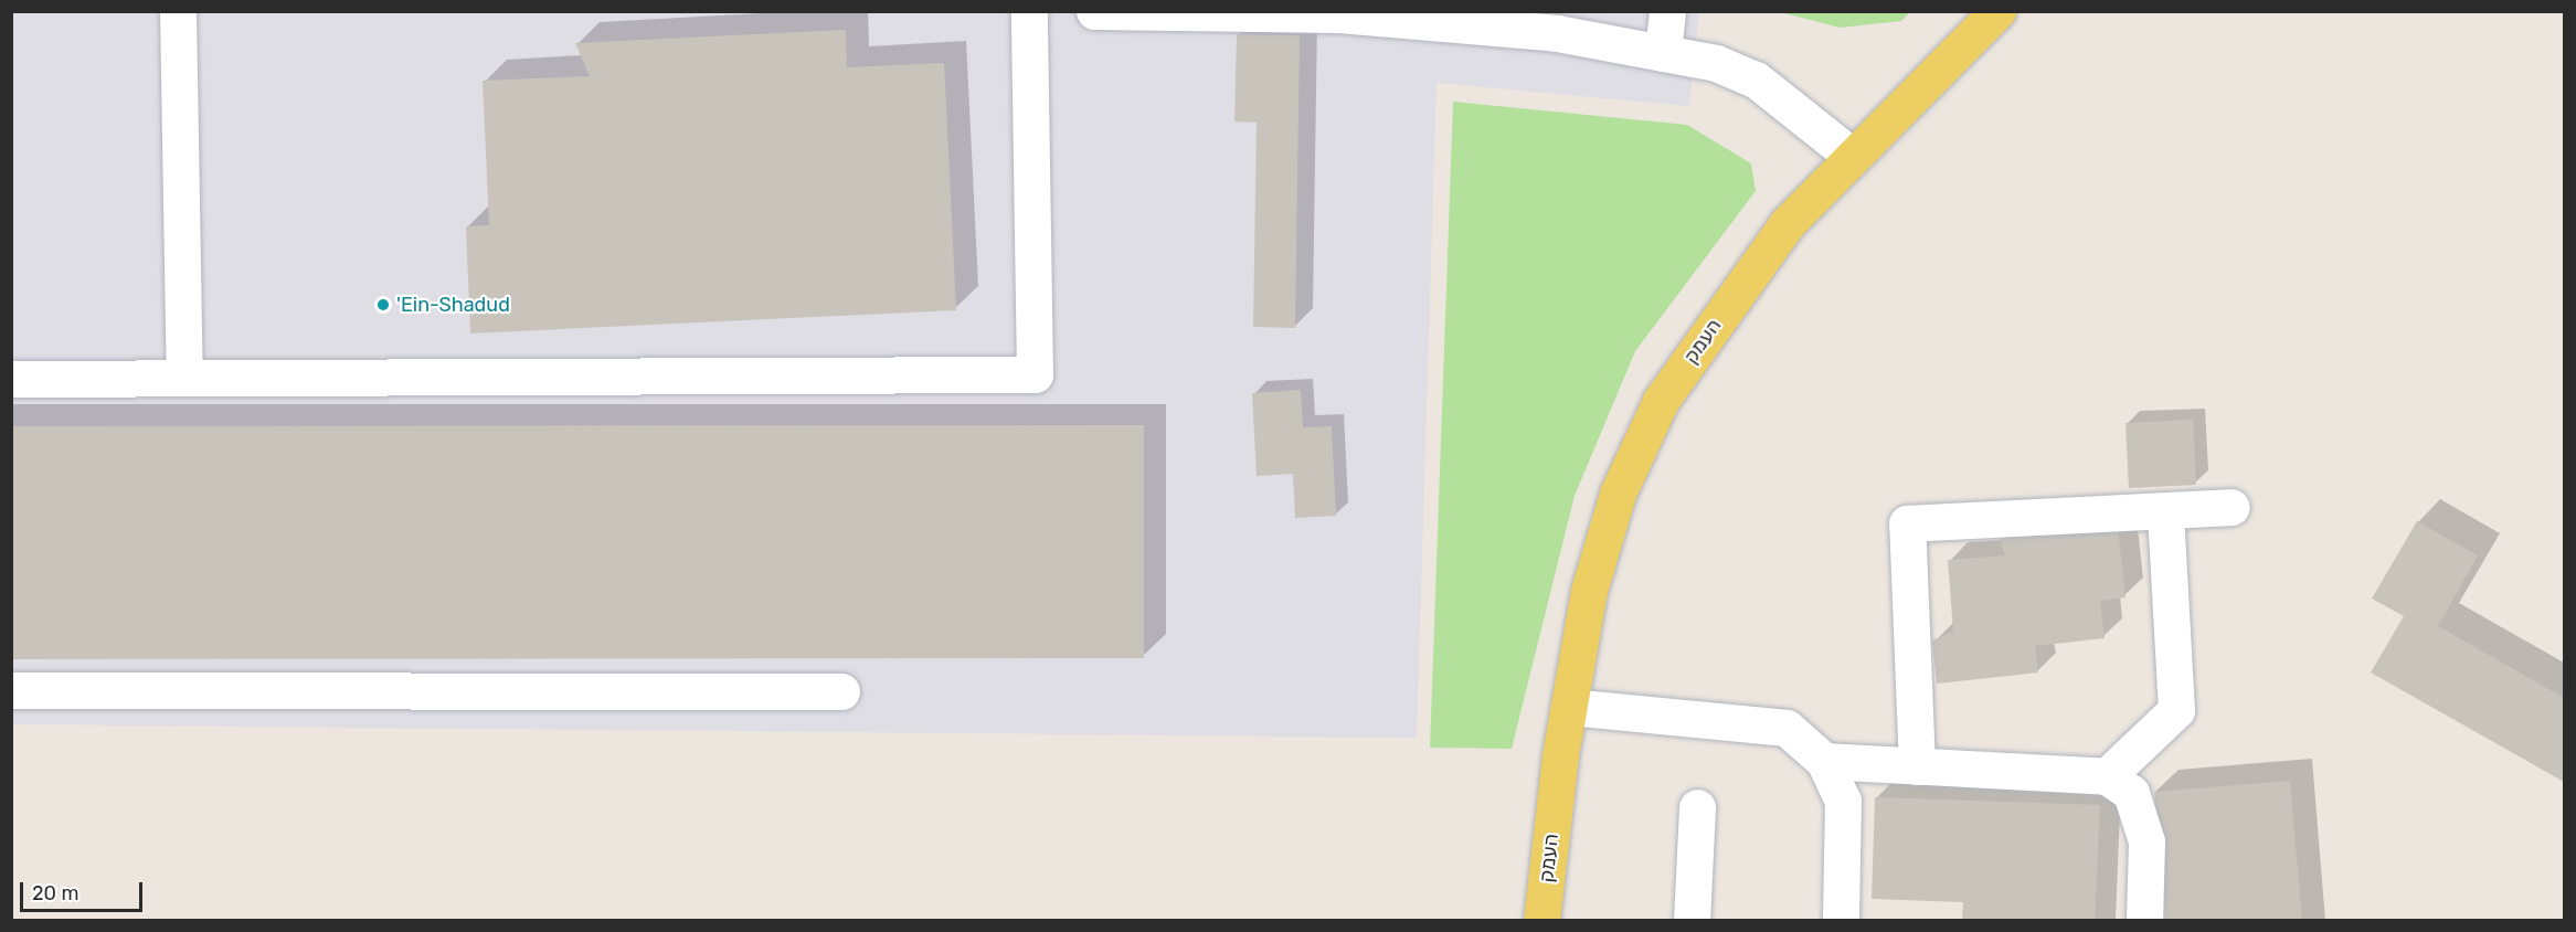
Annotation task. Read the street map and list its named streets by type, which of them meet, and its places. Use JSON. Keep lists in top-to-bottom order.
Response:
{
  "streets": {
    "main road": ["העמק"]
  },
  "places": ["'Ein-Shadud"],
  "scale_bar": "20 m"
}
